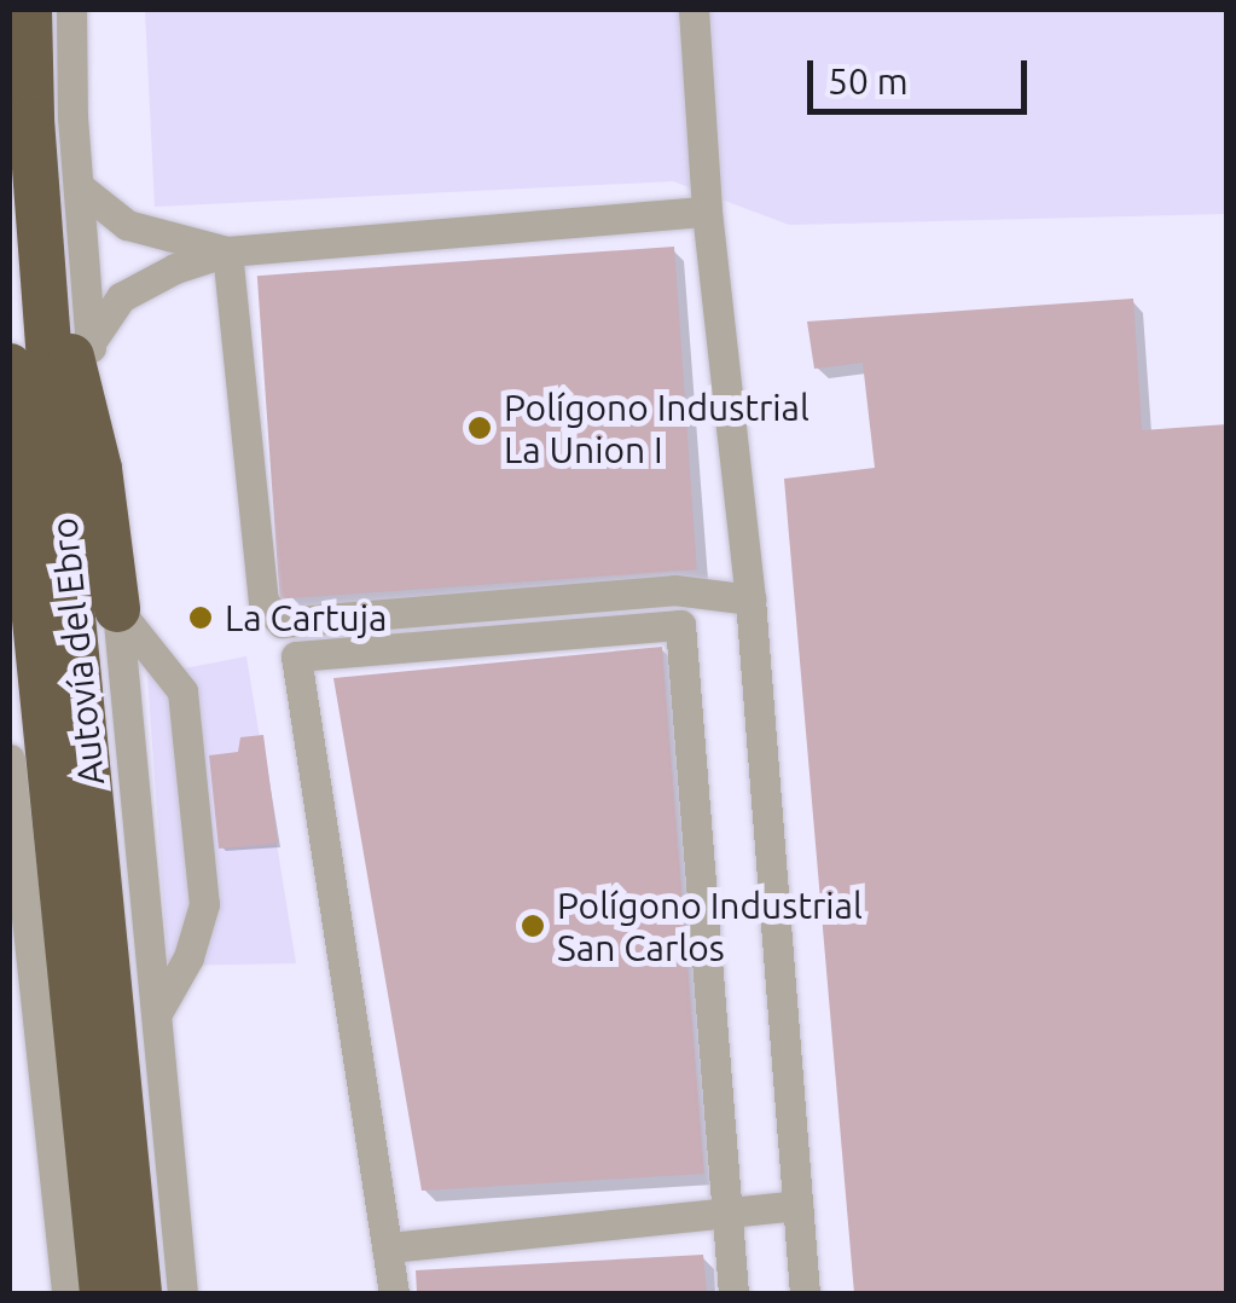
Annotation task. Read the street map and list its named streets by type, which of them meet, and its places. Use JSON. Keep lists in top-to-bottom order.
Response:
{
  "streets": {
    "highway": ["Autovía del Ebro"]
  },
  "places": ["Polígono Industrial La Union I", "La Cartuja", "Polígono Industrial San Carlos"],
  "scale_bar": "50 m"
}
